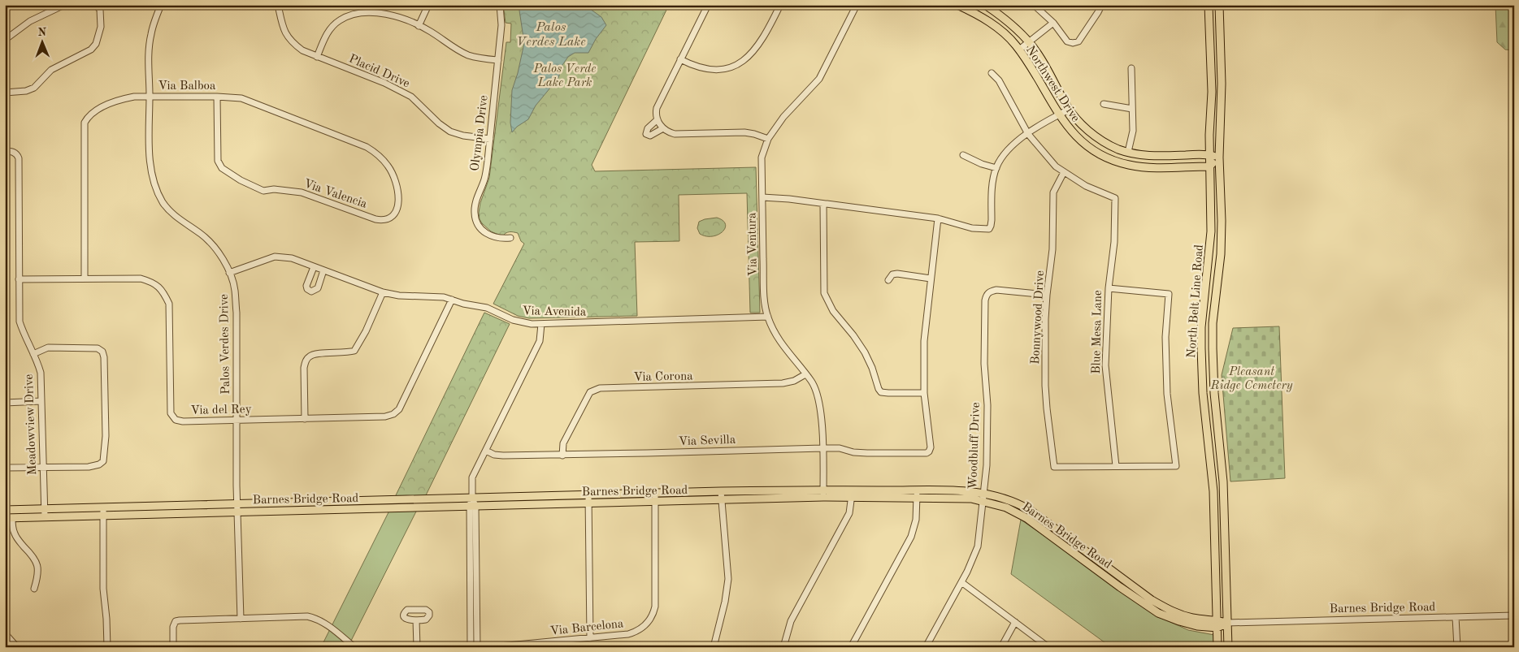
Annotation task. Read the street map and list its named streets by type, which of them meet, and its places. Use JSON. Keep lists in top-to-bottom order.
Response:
{
  "streets": {
    "main road": ["Northwest Drive", "North Belt Line Road", "Barnes Bridge Road"],
    "street": [
      "Placid Drive",
      "Via Balboa",
      "Olympia Drive",
      "Via Valencia",
      "Via Ventura",
      "Via Avenida",
      "Bonnywood Drive",
      "Blue Mesa Lane",
      "Palos Verdes Drive",
      "Via Corona",
      "Via del Rey",
      "Meadowview Drive",
      "Via Sevilla",
      "Woodbluff Drive",
      "Via Barcelona"
    ]
  },
  "crossings": [
    ["Placid Drive", "Olympia Drive"],
    ["Northwest Drive", "North Belt Line Road"],
    ["Via Balboa", "Via Valencia"],
    ["Via Balboa", "Palos Verdes Drive"],
    ["Via Balboa", "Via del Rey"],
    ["Via Ventura", "Via Avenida"],
    ["Via Ventura", "Via Corona"],
    ["Via Ventura", "Via Sevilla"],
    ["Via Ventura", "Barnes Bridge Road"],
    ["North Belt Line Road", "Barnes Bridge Road"],
    ["Via Avenida", "Palos Verdes Drive"],
    ["Via Avenida", "Via del Rey"],
    ["Bonnywood Drive", "Blue Mesa Lane"],
    ["Bonnywood Drive", "Woodbluff Drive"],
    ["Palos Verdes Drive", "Via del Rey"],
    ["Palos Verdes Drive", "Barnes Bridge Road"],
    ["Via Corona", "Via Sevilla"],
    ["Via del Rey", "Meadowview Drive"],
    ["Meadowview Drive", "Barnes Bridge Road"],
    ["Woodbluff Drive", "Barnes Bridge Road"],
    ["Barnes Bridge Road", "Via Barcelona"]
  ],
  "water": ["Palos Verdes Lake"],
  "parks": ["Palos Verde Lake Park", "Pleasant Ridge Cemetery"],
  "north": "top"
}
